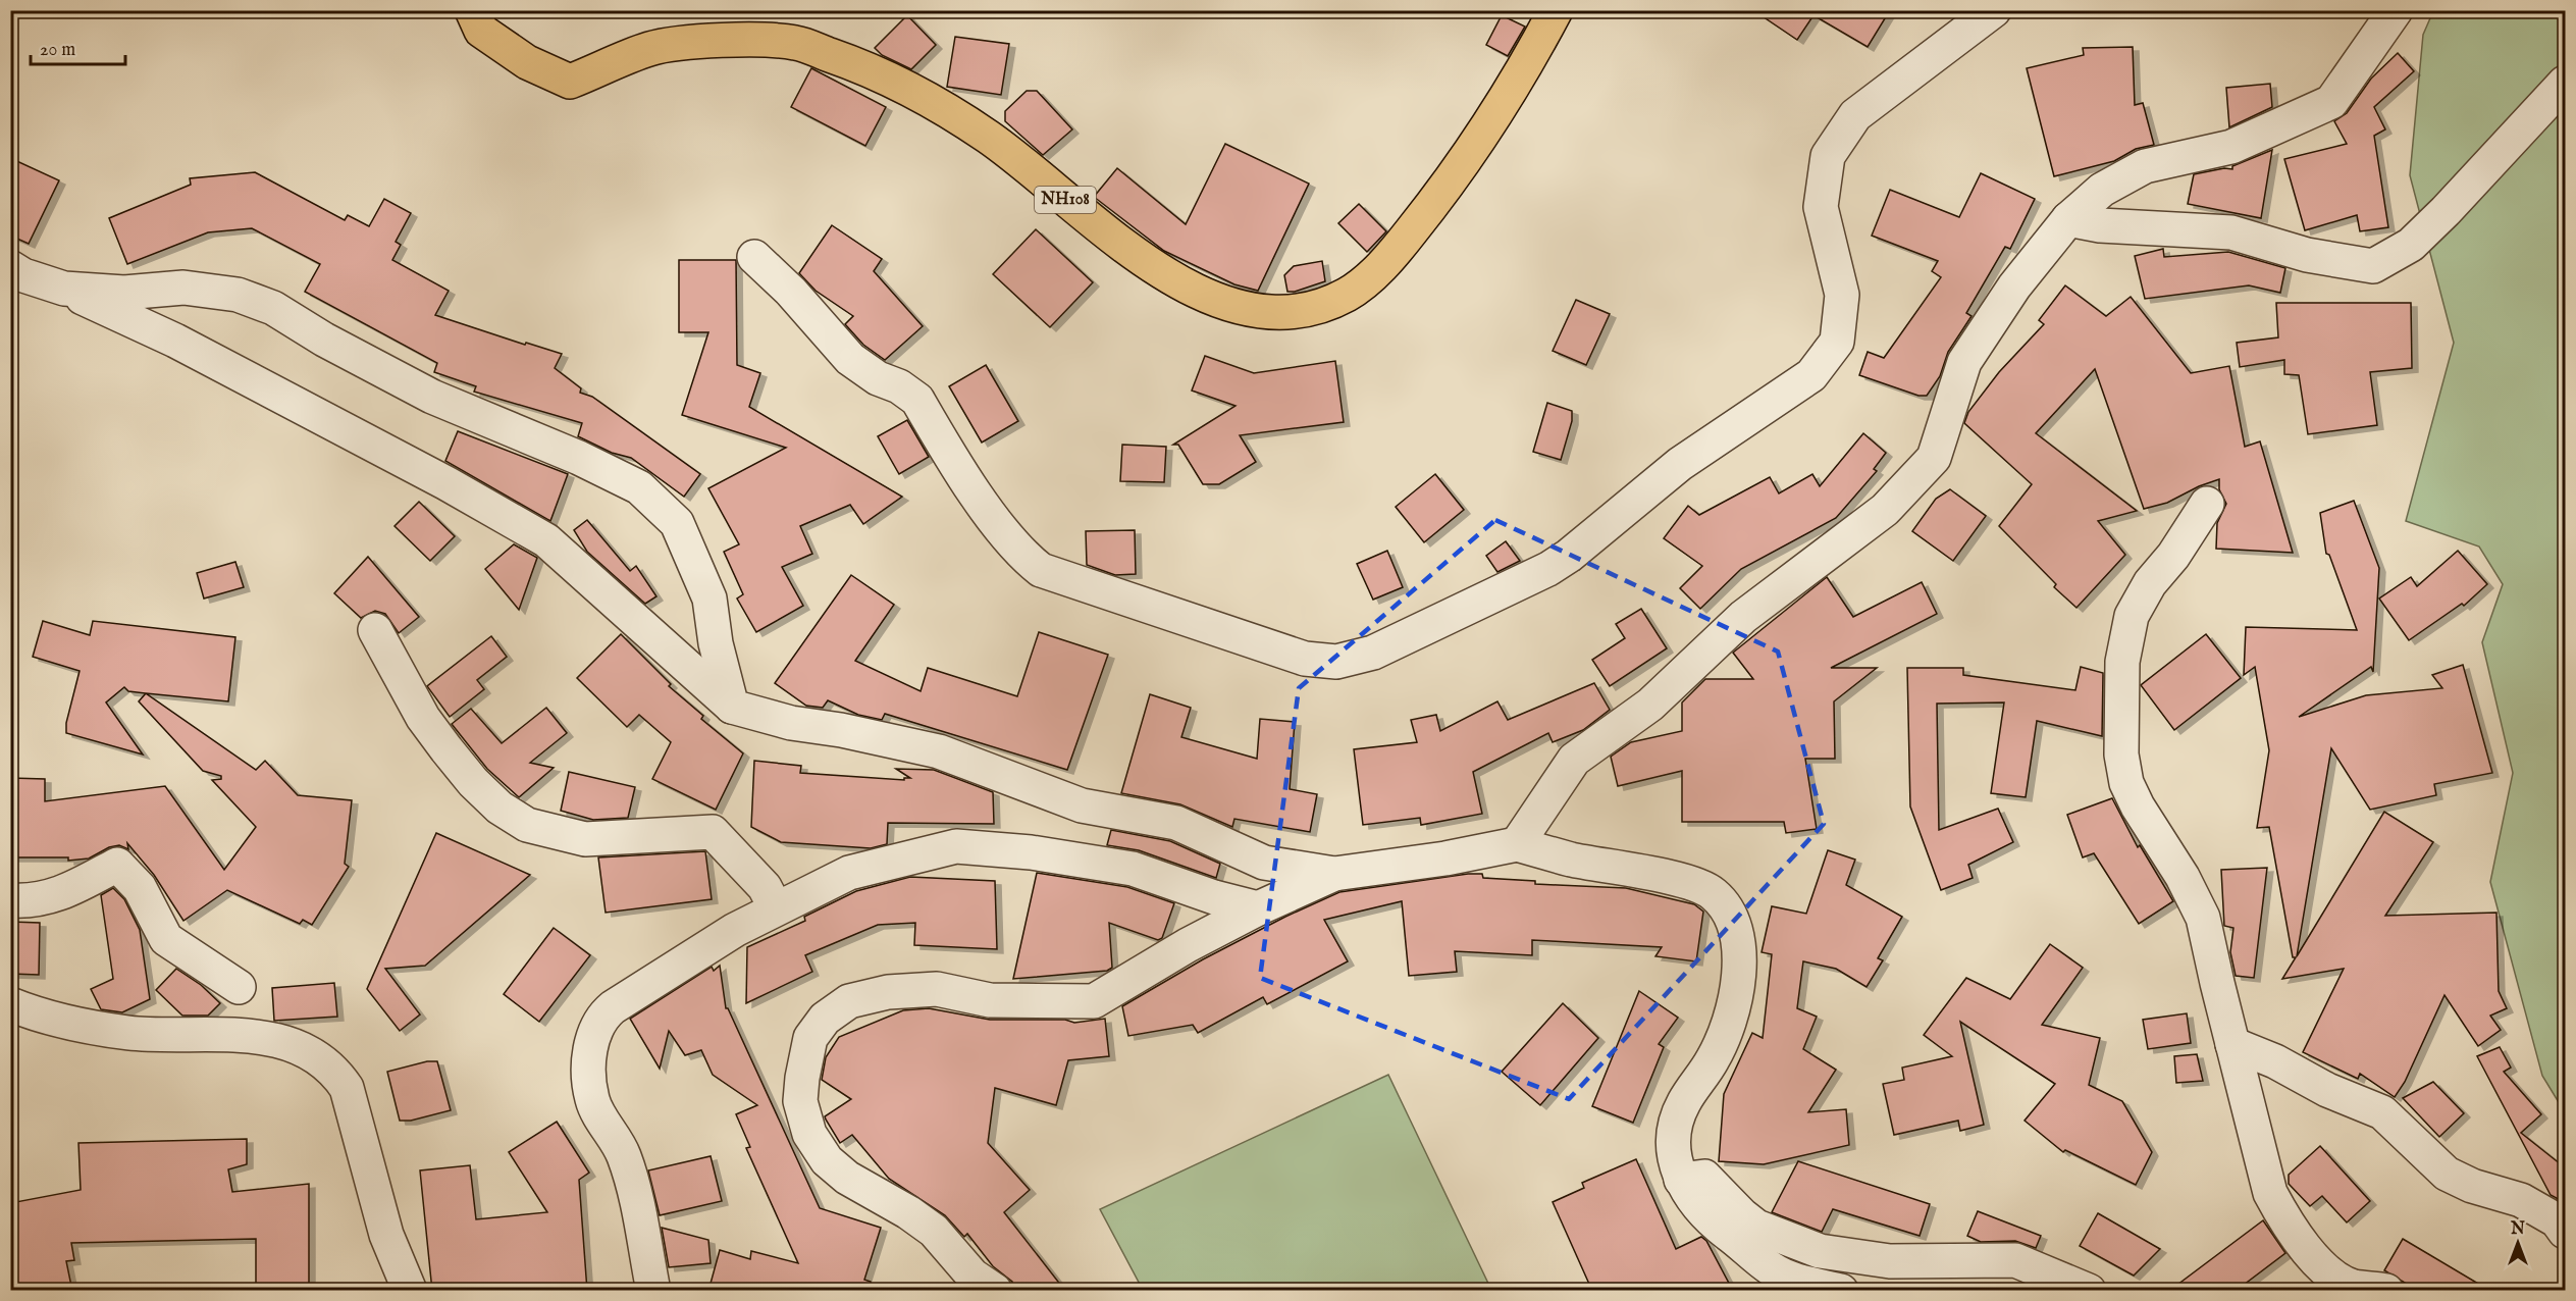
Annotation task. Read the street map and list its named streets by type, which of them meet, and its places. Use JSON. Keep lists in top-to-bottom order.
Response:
{
  "streets": {
    "highway": ["NH108"]
  },
  "scale_bar": "20 m",
  "north": "top"
}
